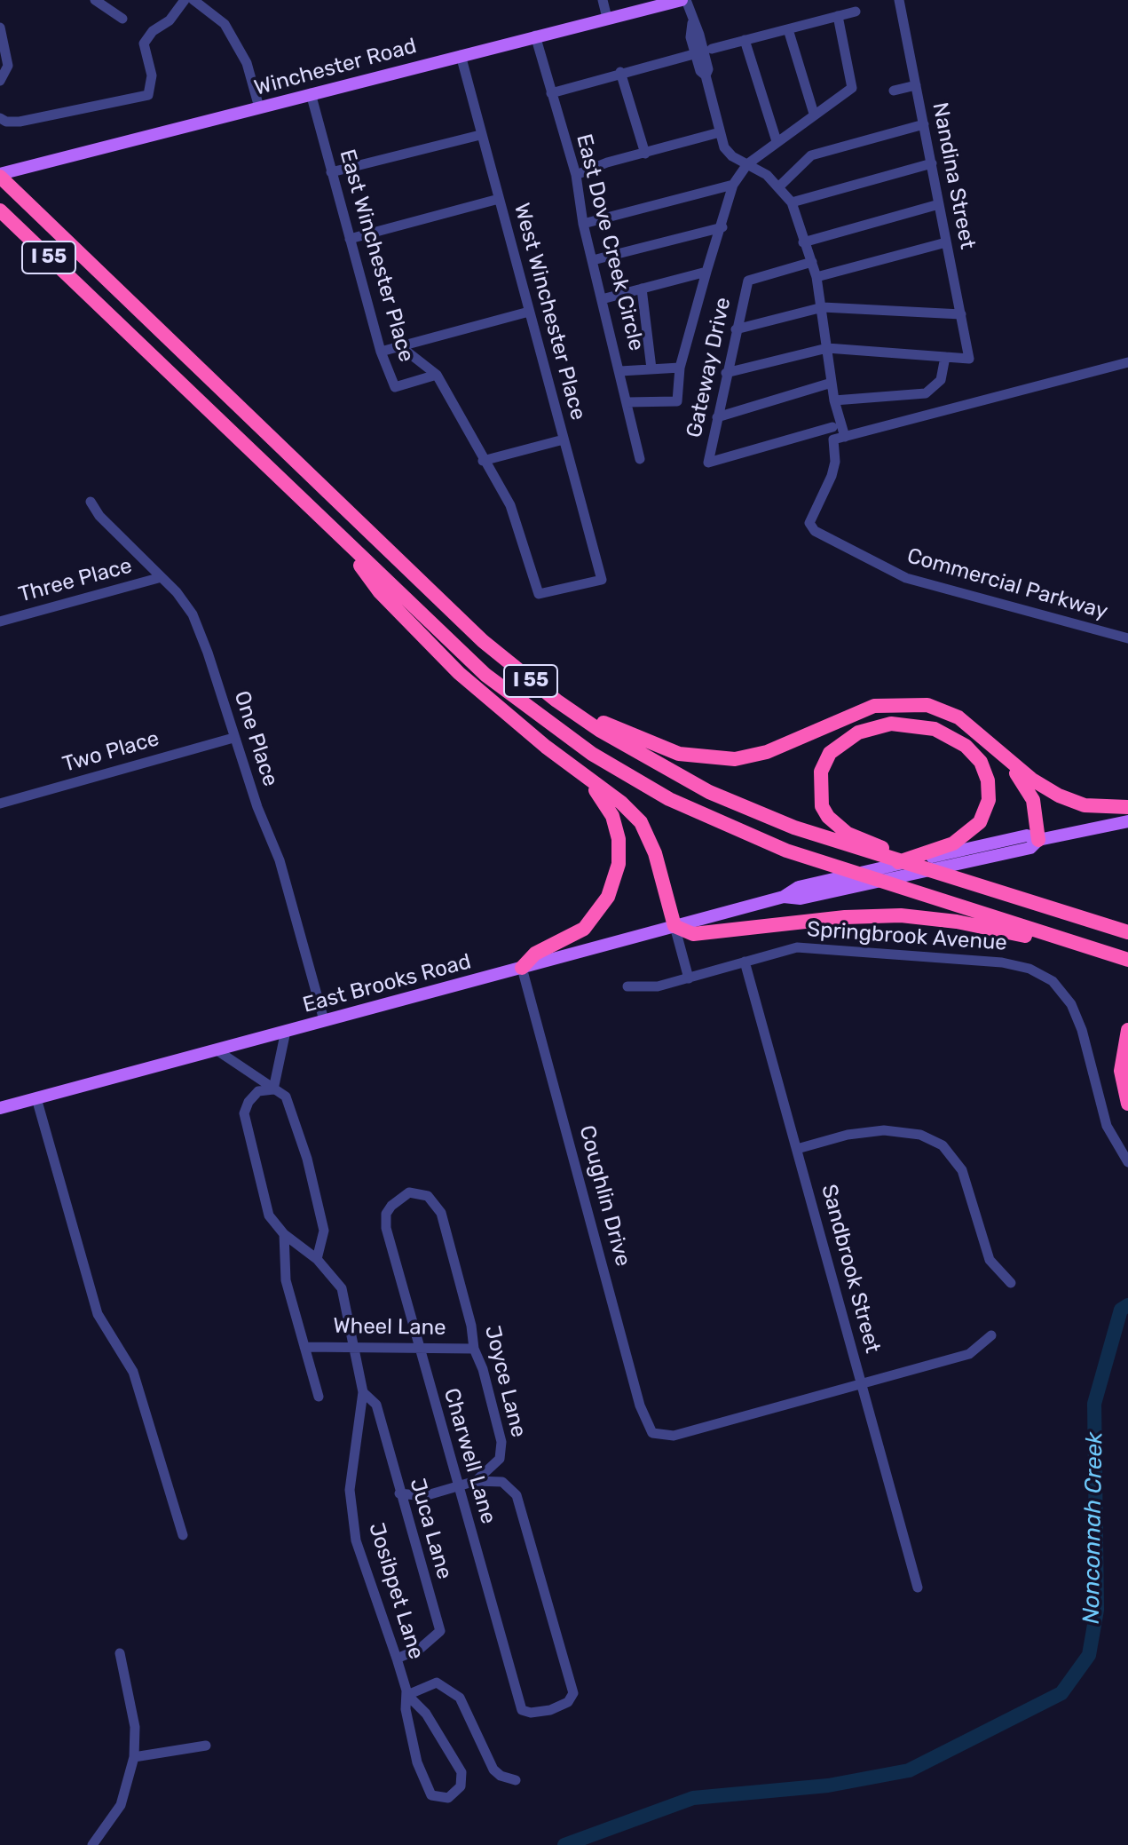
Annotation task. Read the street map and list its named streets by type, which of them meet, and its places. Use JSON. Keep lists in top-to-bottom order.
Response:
{
  "streets": {
    "highway": ["I 55"],
    "main road": ["Winchester Road", "East Brooks Road"],
    "street": [
      "Nandina Street",
      "East Dove Creek Circle",
      "East Winchester Place",
      "West Winchester Place",
      "Gateway Drive",
      "Three Place",
      "Commercial Parkway",
      "One Place",
      "Two Place",
      "Springbrook Avenue",
      "Coughlin Drive",
      "Sandbrook Street",
      "Wheel Lane",
      "Joyce Lane",
      "Charwell Lane",
      "Juca Lane",
      "Josibpet Lane"
    ]
  },
  "crossings": [
    ["Winchester Road", "East Dove Creek Circle"],
    ["Winchester Road", "East Winchester Place"],
    ["Winchester Road", "I 55"],
    ["Winchester Road", "West Winchester Place"],
    ["East Winchester Place", "West Winchester Place"],
    ["Three Place", "One Place"],
    ["One Place", "Two Place"],
    ["One Place", "East Brooks Road"],
    ["Springbrook Avenue", "Sandbrook Street"],
    ["East Brooks Road", "Coughlin Drive"],
    ["Coughlin Drive", "Sandbrook Street"],
    ["Wheel Lane", "Joyce Lane"],
    ["Wheel Lane", "Charwell Lane"],
    ["Wheel Lane", "Josibpet Lane"],
    ["Joyce Lane", "Charwell Lane"],
    ["Juca Lane", "Josibpet Lane"]
  ],
  "water": ["Nonconnah Creek"]
}
